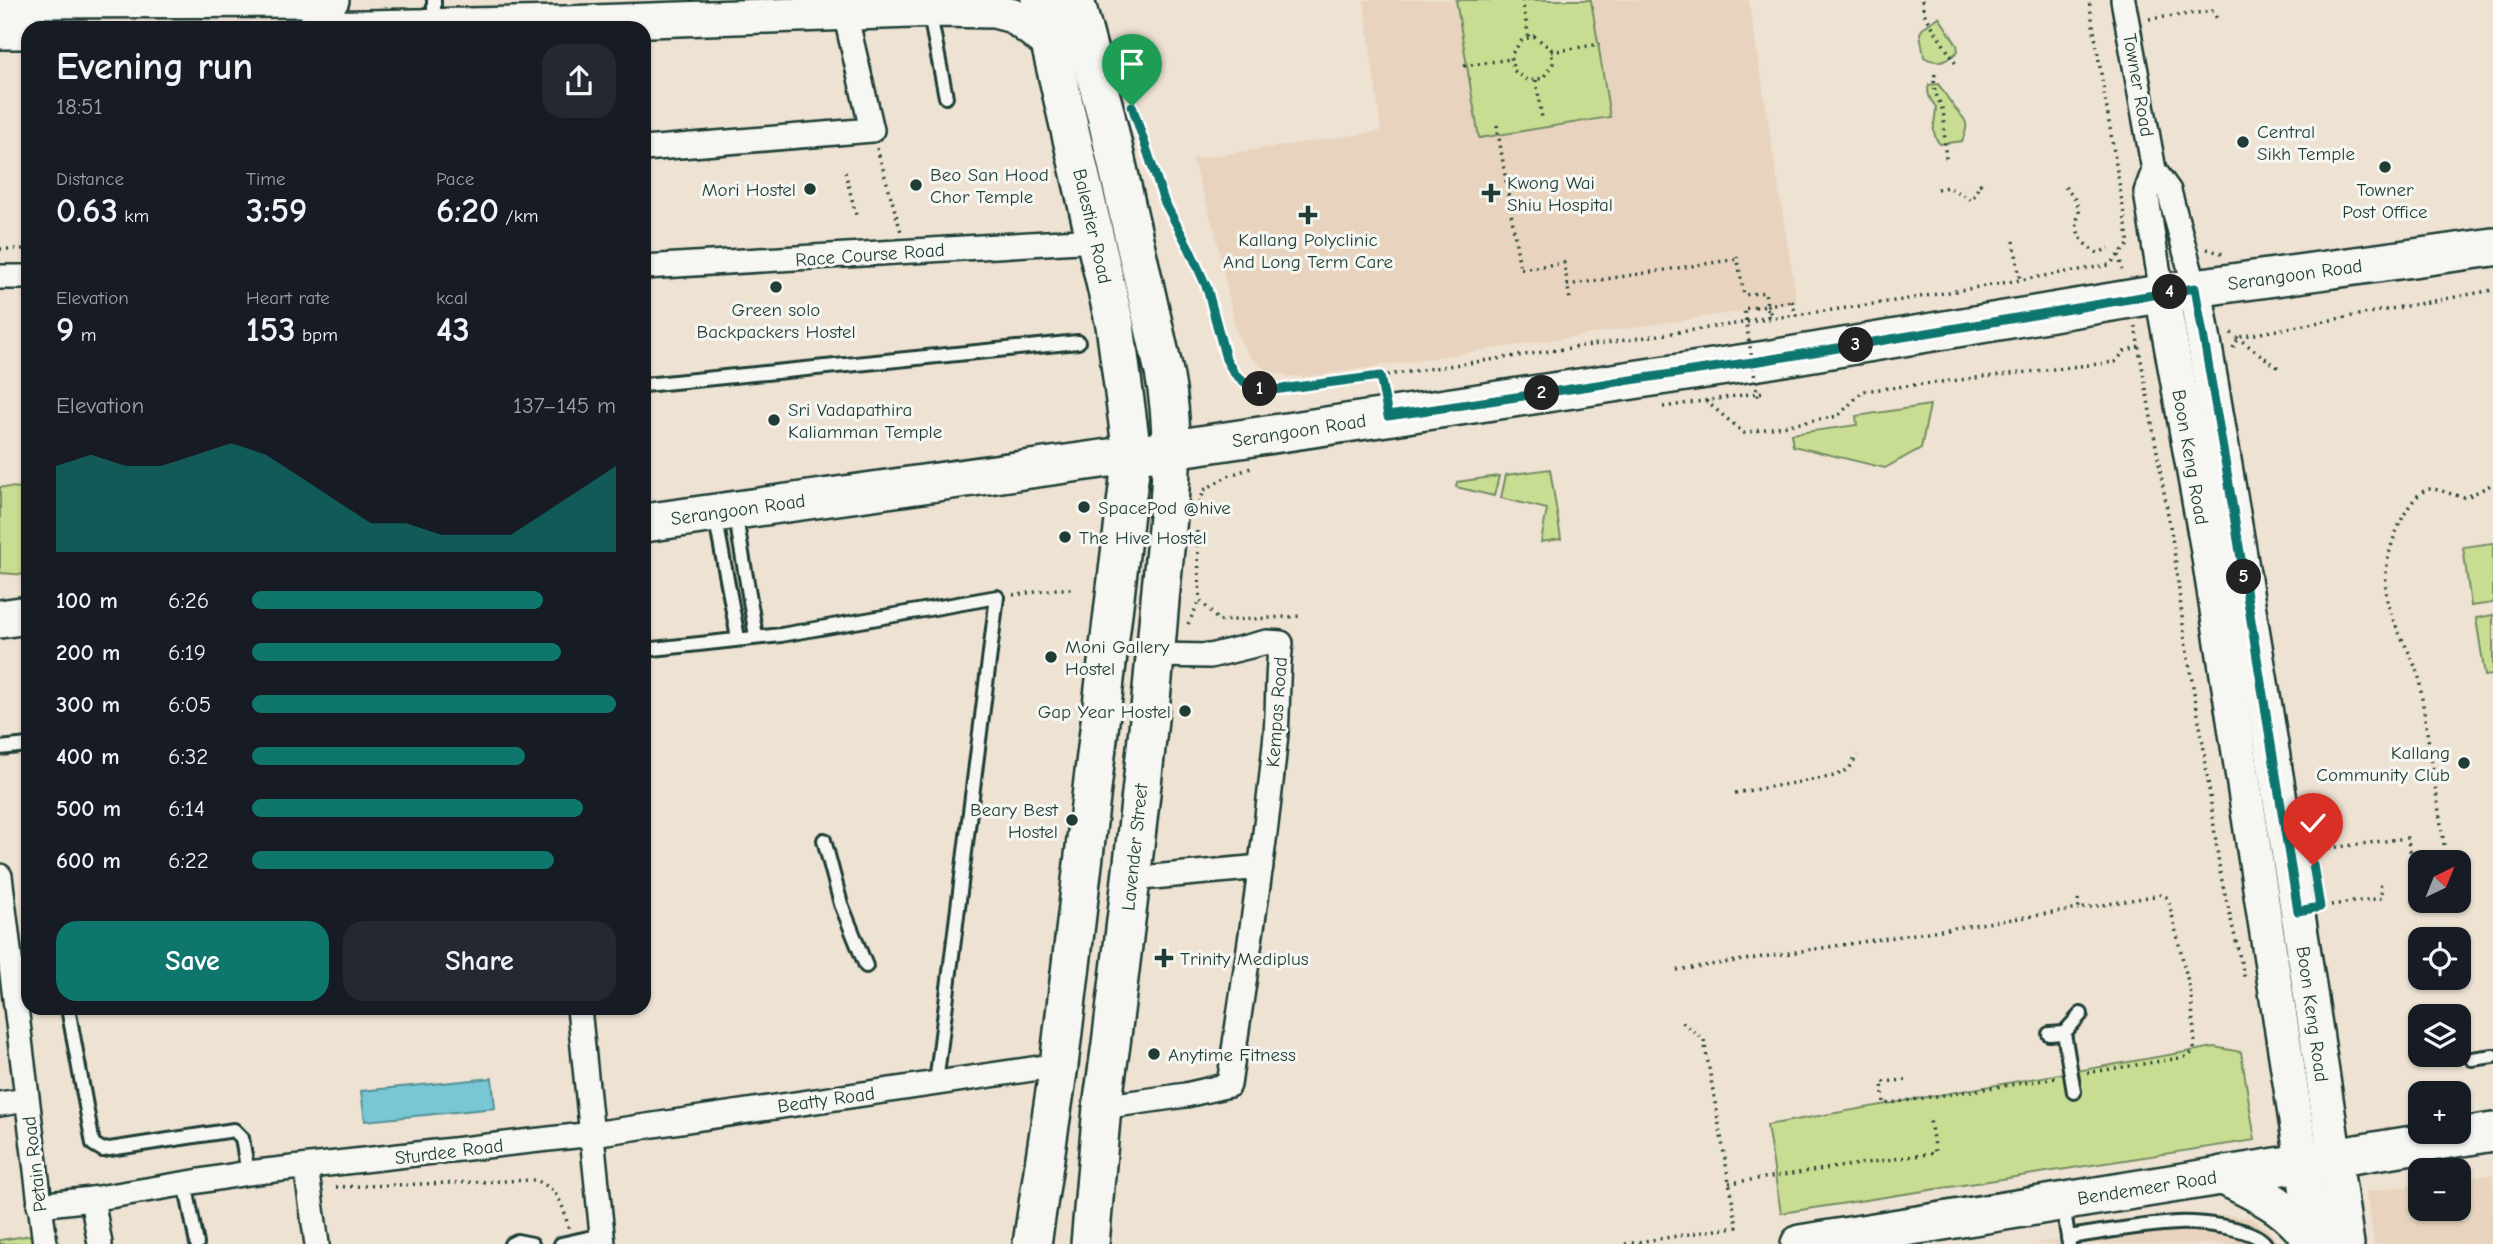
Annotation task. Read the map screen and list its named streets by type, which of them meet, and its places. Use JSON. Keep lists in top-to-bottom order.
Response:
{
  "streets": {
    "main road": [
      "Balestier Road",
      "Serangoon Road",
      "Lavender Street",
      "Bendemeer Road"
    ],
    "street": [
      "Towner Road",
      "Race Course Road",
      "Boon Keng Road",
      "Kempas Road",
      "Beatty Road",
      "Sturdee Road",
      "Petain Road"
    ]
  },
  "crossings": [
    ["Towner Road", "Serangoon Road"],
    ["Towner Road", "Boon Keng Road"],
    ["Balestier Road", "Race Course Road"],
    ["Balestier Road", "Serangoon Road"],
    ["Balestier Road", "Lavender Street"],
    ["Serangoon Road", "Boon Keng Road"],
    ["Serangoon Road", "Lavender Street"],
    ["Boon Keng Road", "Bendemeer Road"],
    ["Kempas Road", "Lavender Street"],
    ["Beatty Road", "Sturdee Road"],
    ["Sturdee Road", "Petain Road"]
  ],
  "places": {
    "other": [
      "Central Sikh Temple",
      "Towner Post Office",
      "Beo San Hood Chor Temple",
      "Mori Hostel",
      "Green solo Backpackers Hostel",
      "Sri Vadapathira Kaliamman Temple",
      "SpacePod @hive",
      "The Hive Hostel",
      "Moni Gallery Hostel",
      "Gap Year Hostel",
      "Kallang Community Club",
      "Beary Best Hostel",
      "Anytime Fitness"
    ],
    "health": ["Kwong Wai Shiu Hospital", "Kallang Polyclinic And Long Term Care", "Trinity Mediplus"]
  },
  "north": "top right",
  "page": {
    "heading": ["Evening run", "18:51"],
    "stats": [
      ["Distance", "0.63 km"],
      ["Time", "3:59"],
      ["Pace", "6:20 /km"],
      ["Elevation", "9 m"],
      ["Heart rate", "153 bpm"],
      ["kcal", "43"]
    ],
    "pins": [
      "4",
      "3",
      "1",
      "2",
      "5"
    ],
    "chart": ["Elevation", "137–145 m"],
    "list": [
      {
        "name": "100 m",
        "note": "6:26"
      },
      {
        "name": "200 m",
        "note": "6:19"
      },
      {
        "name": "300 m",
        "note": "6:05"
      },
      {
        "name": "400 m",
        "note": "6:32"
      },
      {
        "name": "500 m",
        "note": "6:14"
      },
      {
        "name": "600 m",
        "note": "6:22"
      }
    ],
    "map_buttons": ["+", "−"],
    "buttons": ["Save", "Share"]
  }
}
